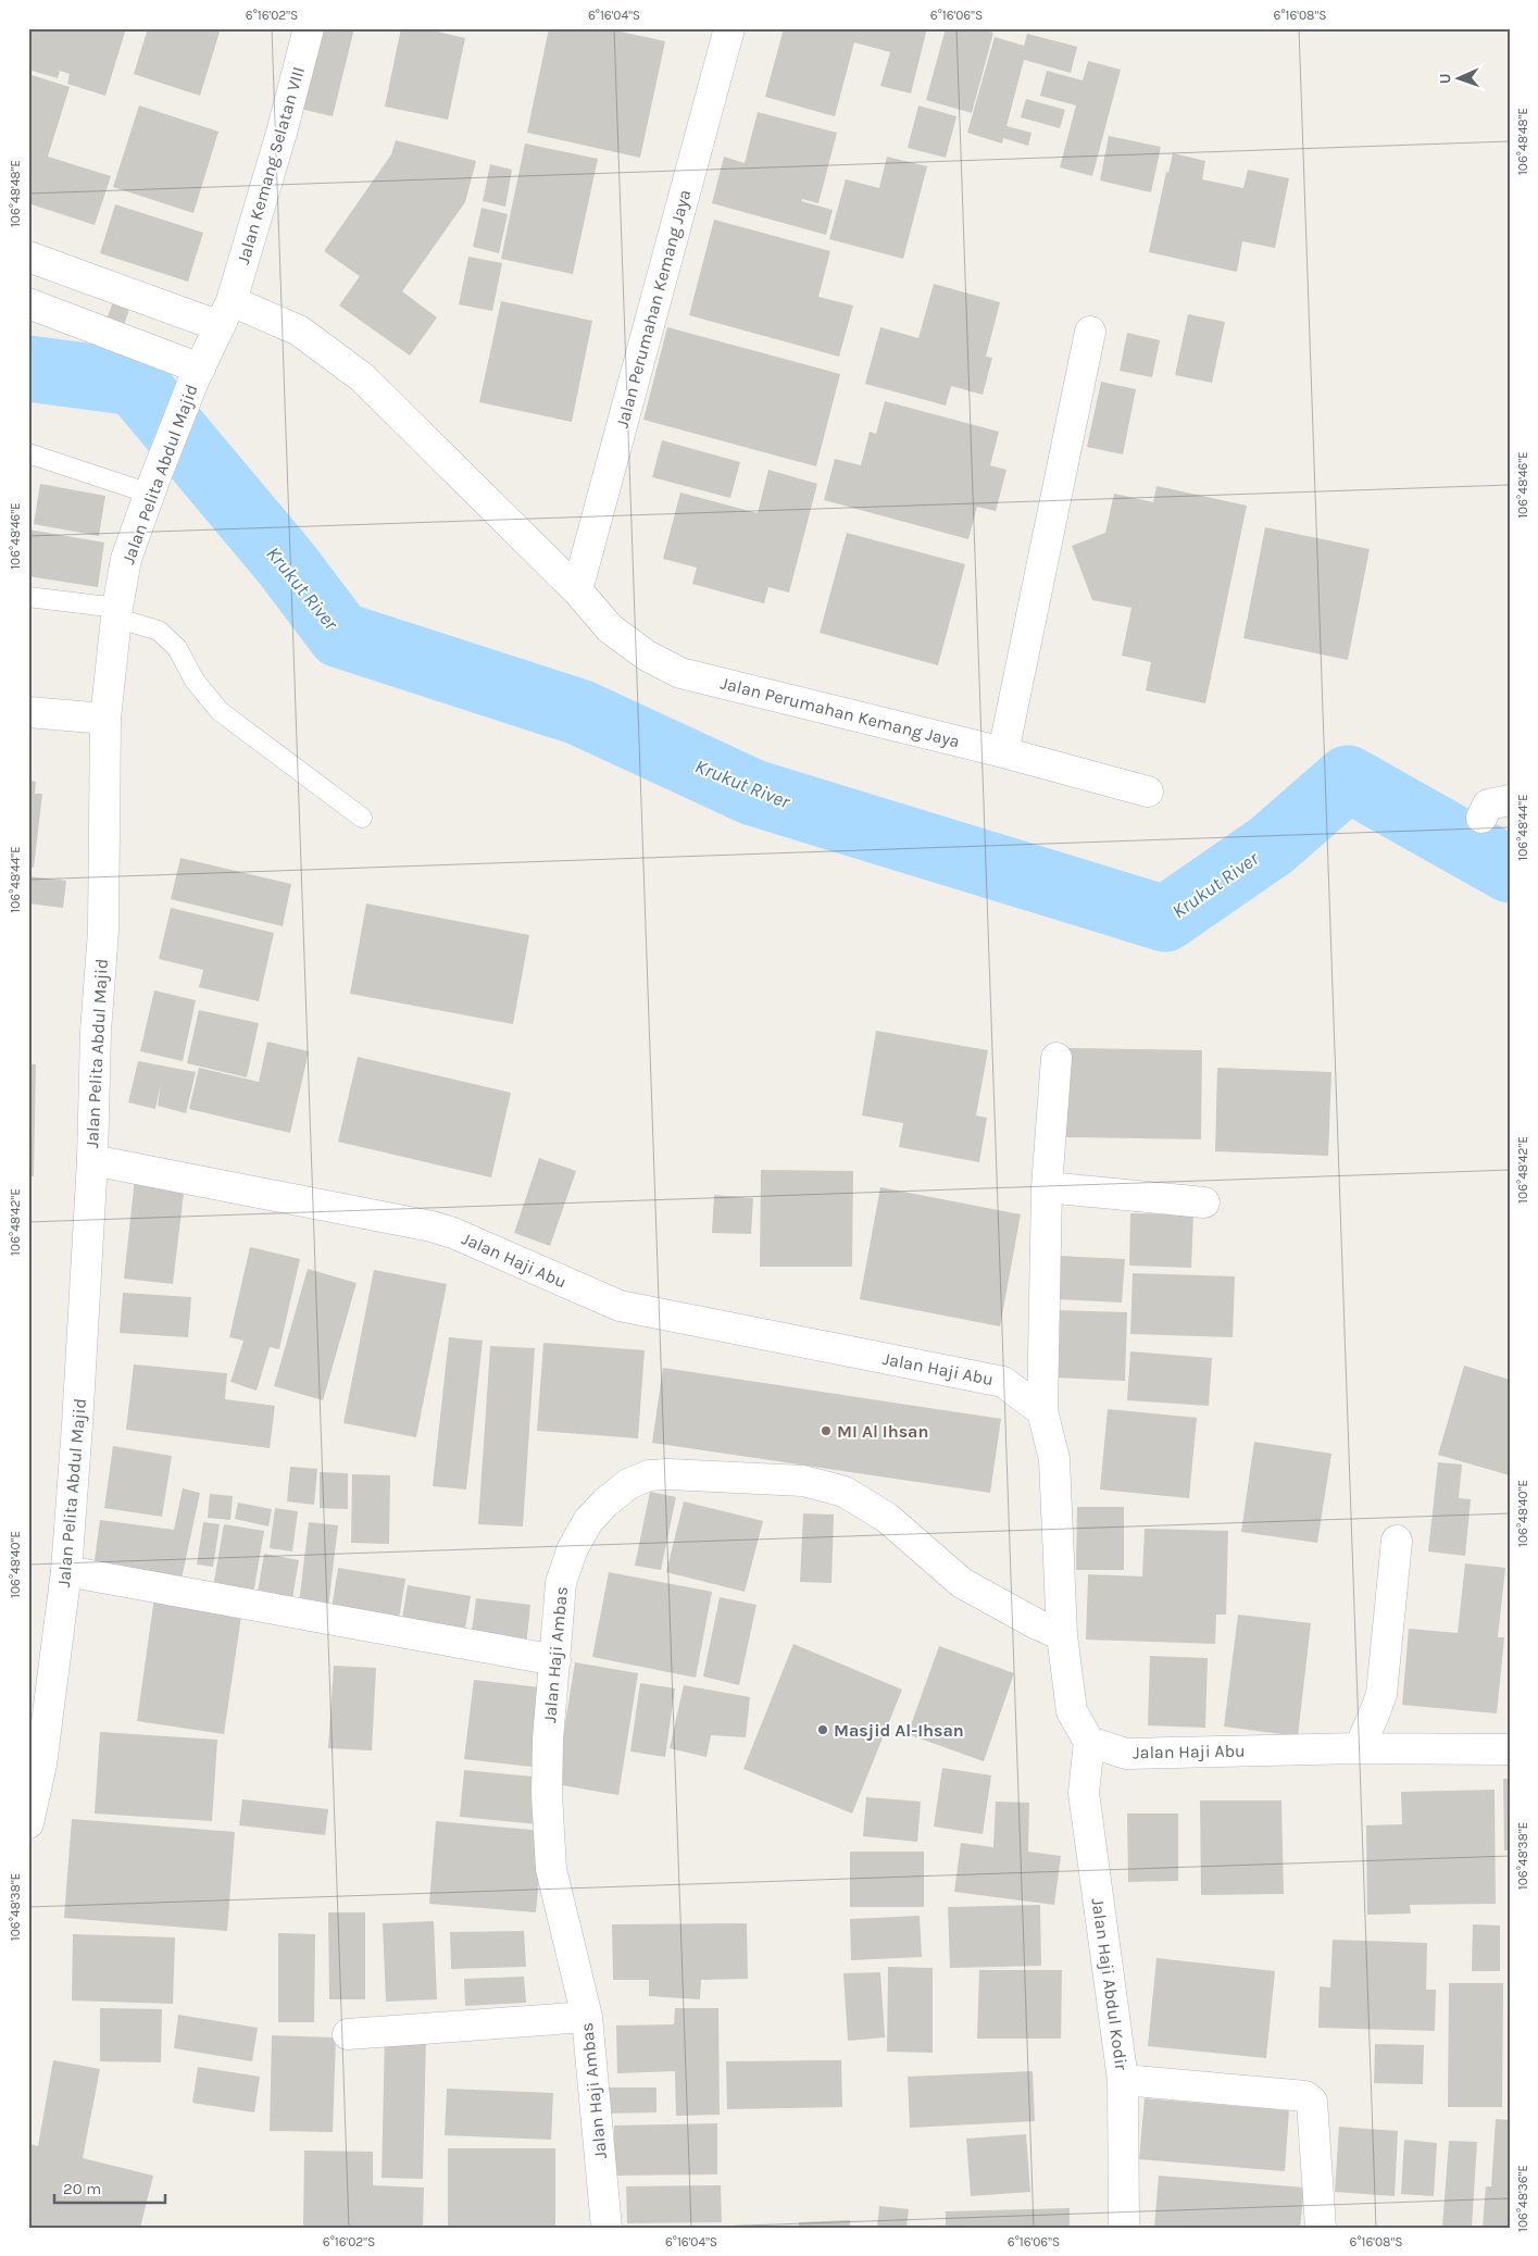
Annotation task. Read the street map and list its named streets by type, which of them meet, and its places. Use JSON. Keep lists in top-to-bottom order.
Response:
{
  "streets": {
    "street": [
      "Jalan Kemang Selatan VIII",
      "Jalan Perumahan Kemang Jaya",
      "Jalan Pelita Abdul Majid",
      "Jalan Haji Abu",
      "Jalan Haji Ambas",
      "Jalan Haji Abdul Kodir"
    ]
  },
  "crossings": [
    ["Jalan Kemang Selatan VIII", "Jalan Perumahan Kemang Jaya"],
    ["Jalan Kemang Selatan VIII", "Jalan Pelita Abdul Majid"],
    ["Jalan Perumahan Kemang Jaya", "Jalan Pelita Abdul Majid"],
    ["Jalan Pelita Abdul Majid", "Jalan Haji Abu"],
    ["Jalan Haji Abu", "Jalan Haji Abdul Kodir"]
  ],
  "water": ["Krukut River"],
  "places": ["MI Al Ihsan", "Masjid Al-Ihsan"],
  "scale_bar": "20 m",
  "north": "left",
  "coordinates": [
    "6°16'02\"S",
    "6°16'04\"S",
    "6°16'06\"S",
    "6°16'08\"S",
    "106°48'48\"E",
    "106°48'46\"E",
    "106°48'44\"E",
    "106°48'42\"E",
    "106°48'40\"E",
    "106°48'38\"E",
    "106°48'36\"E"
  ]
}
